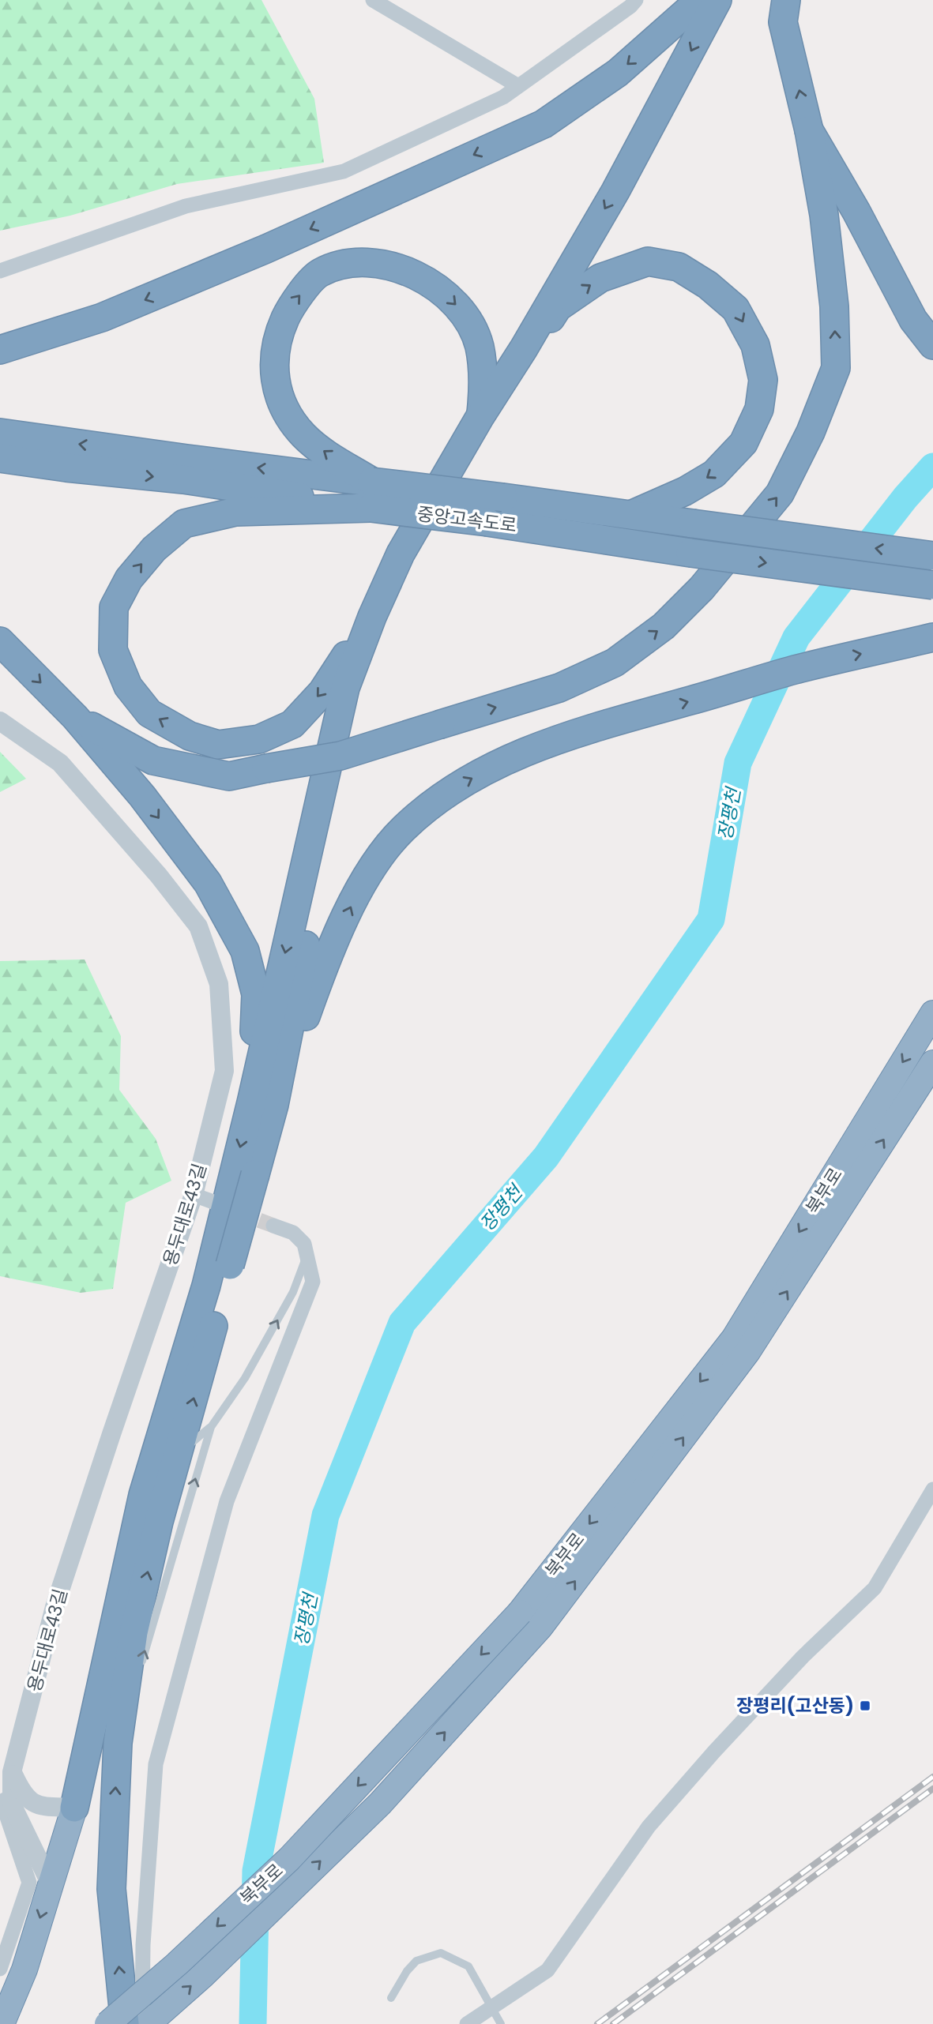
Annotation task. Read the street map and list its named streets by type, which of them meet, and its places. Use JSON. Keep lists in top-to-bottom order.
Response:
{
  "streets": {
    "highway": ["중앙고속도로", "북부로"],
    "street": ["용두대로43길"]
  },
  "water": ["장평천"],
  "places": {
    "transit": ["장평리(고산동)"]
  }
}
